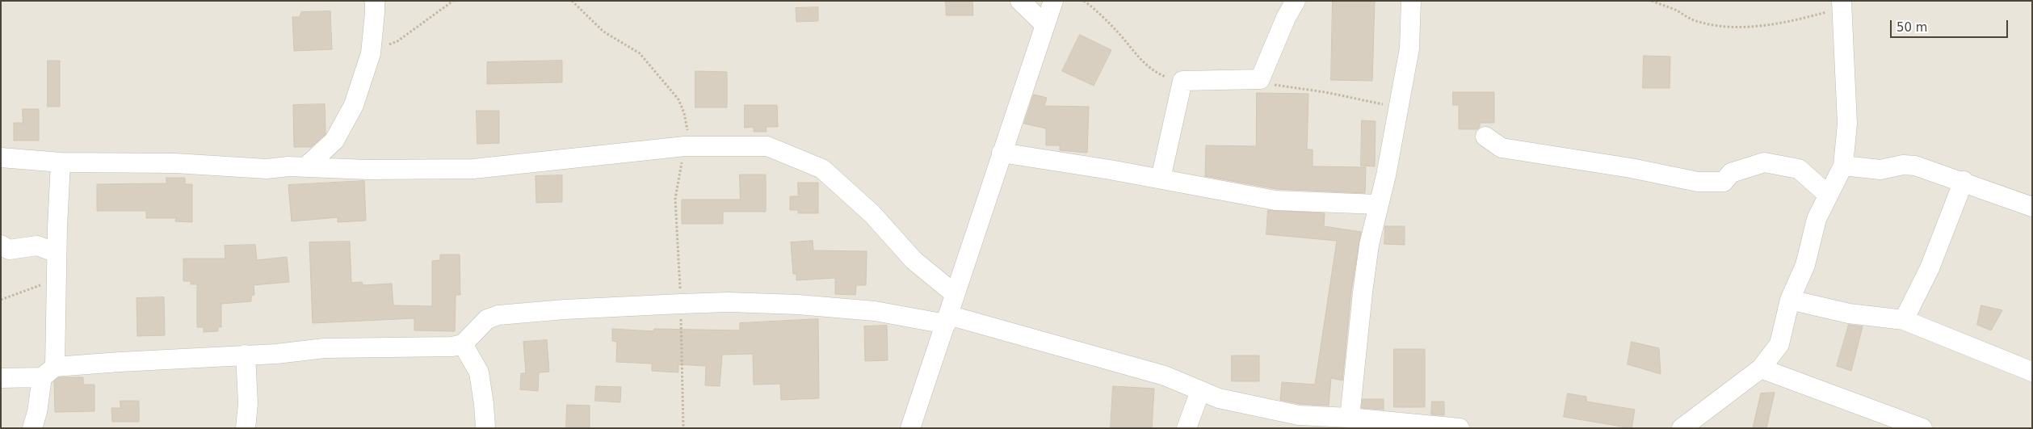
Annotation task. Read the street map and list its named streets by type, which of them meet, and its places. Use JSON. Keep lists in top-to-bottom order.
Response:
{
  "scale_bar": "50 m"
}
